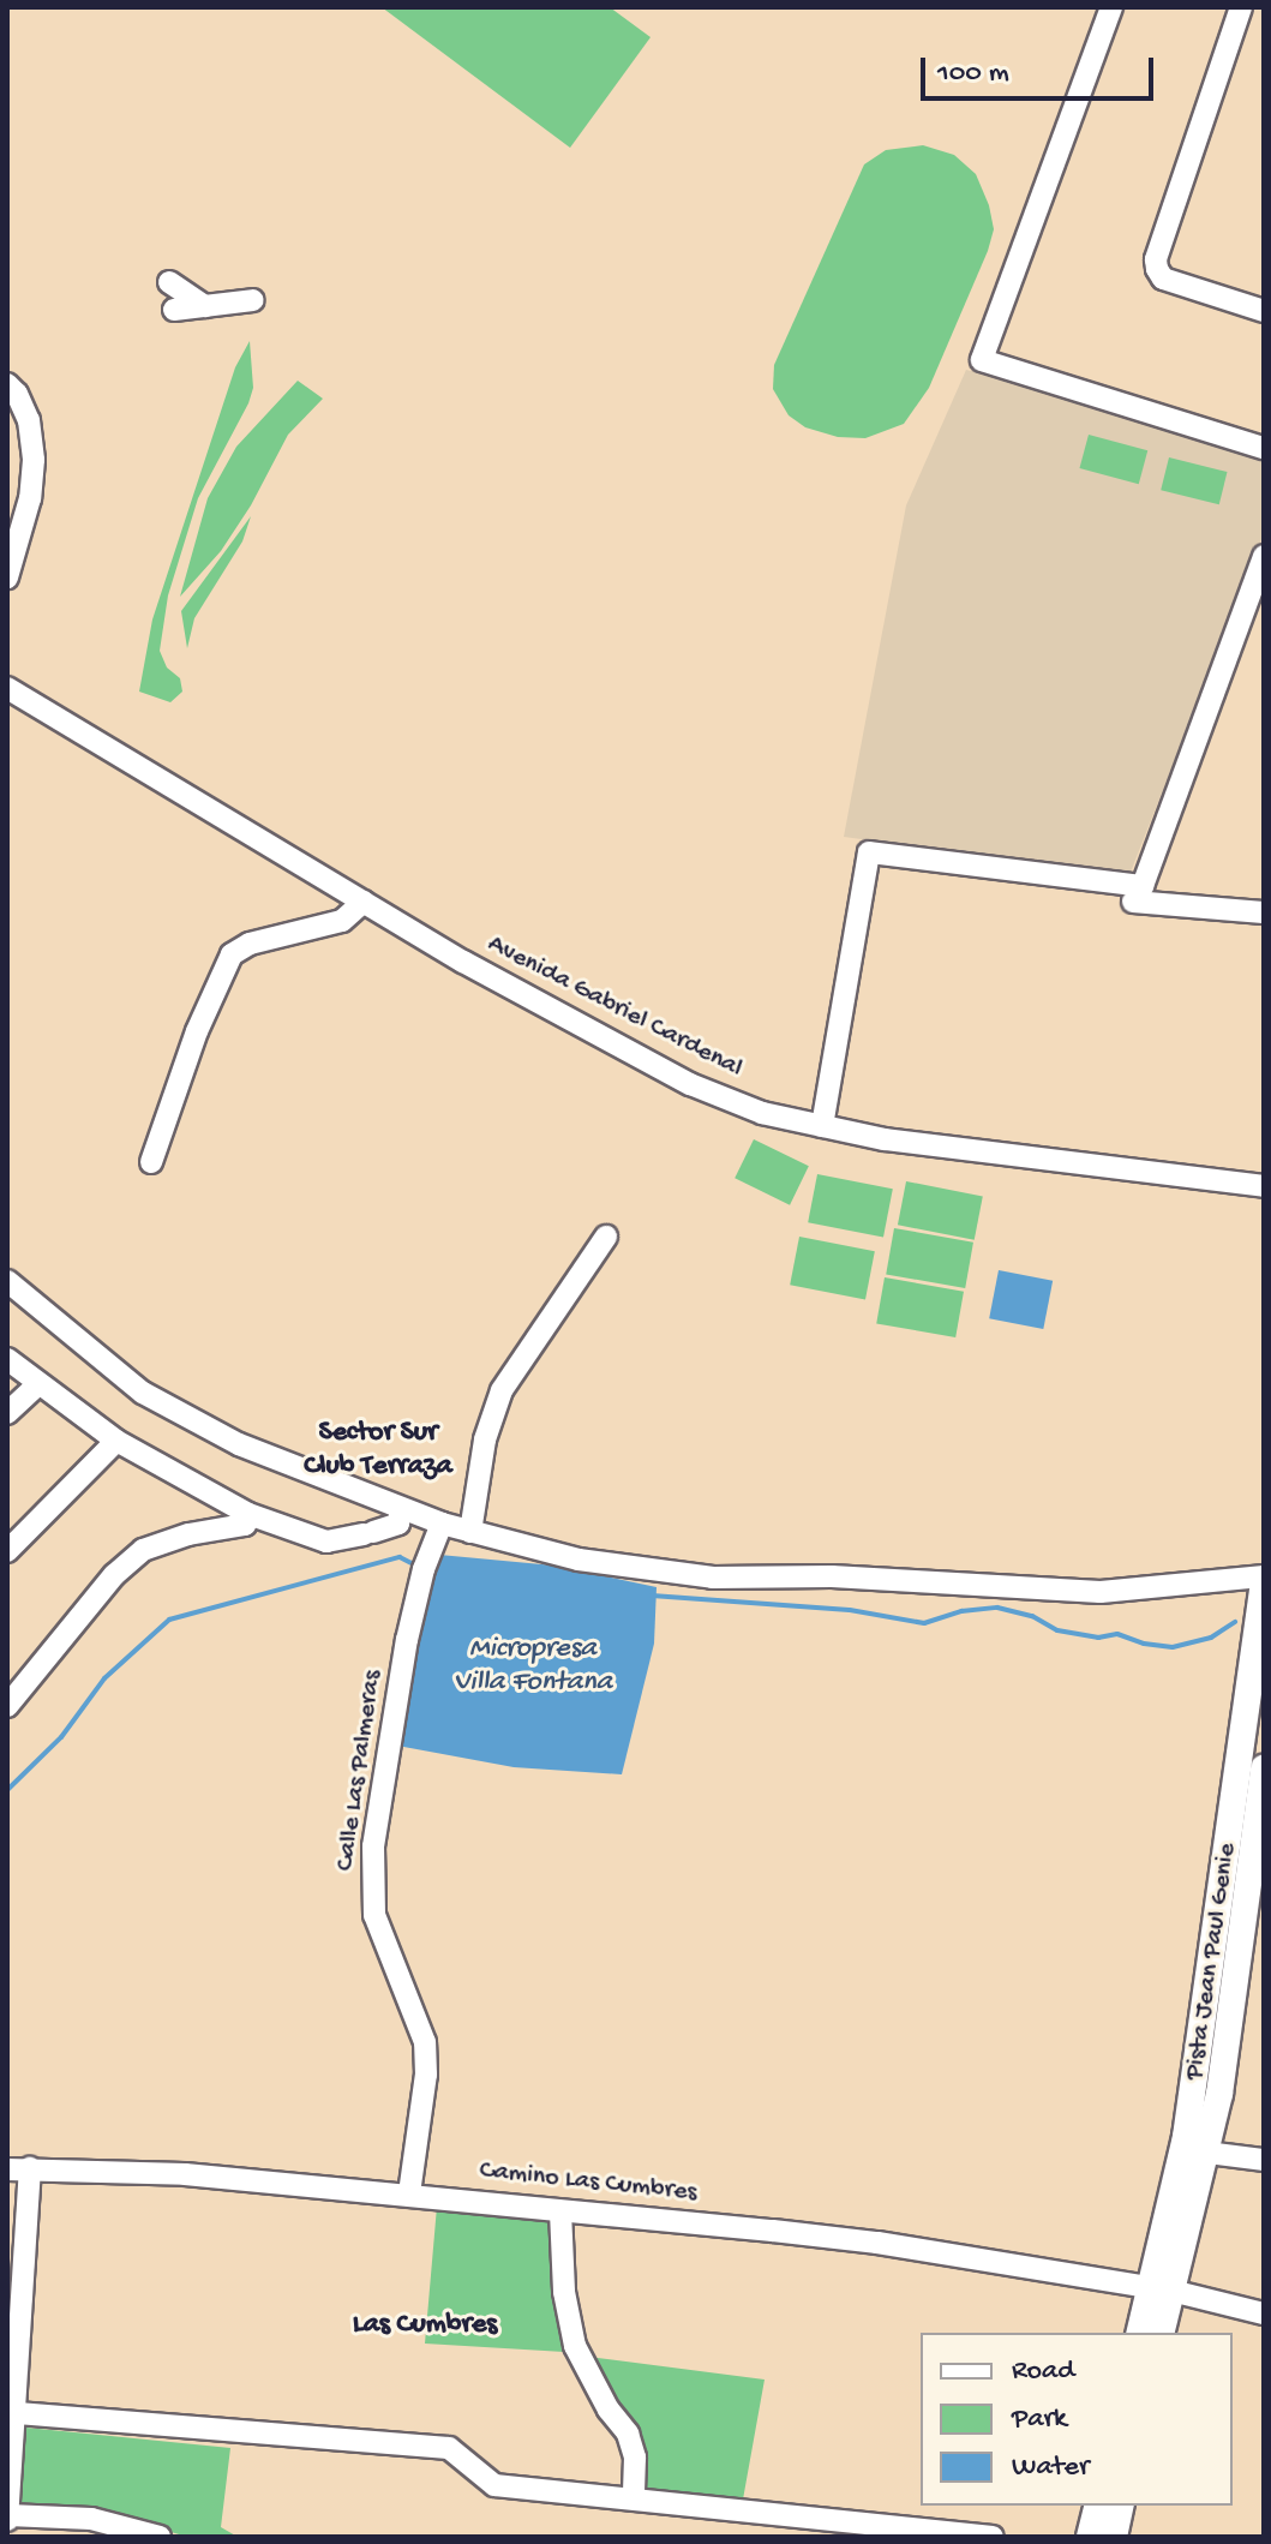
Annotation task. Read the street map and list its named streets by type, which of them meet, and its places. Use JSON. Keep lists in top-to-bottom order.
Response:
{
  "streets": {
    "main road": ["Pista Jean Paul Genie"],
    "street": ["Avenida Gabriel Cardenal", "Calle Las Palmeras", "Camino Las Cumbres"]
  },
  "crossings": [
    ["Calle Las Palmeras", "Camino Las Cumbres"],
    ["Pista Jean Paul Genie", "Camino Las Cumbres"]
  ],
  "districts": ["Sector Sur Club Terraza", "Las Cumbres"],
  "water": ["Micropresa Villa Fontana"],
  "legend": ["Road", "Park", "Water"],
  "scale_bar": "100 m"
}
